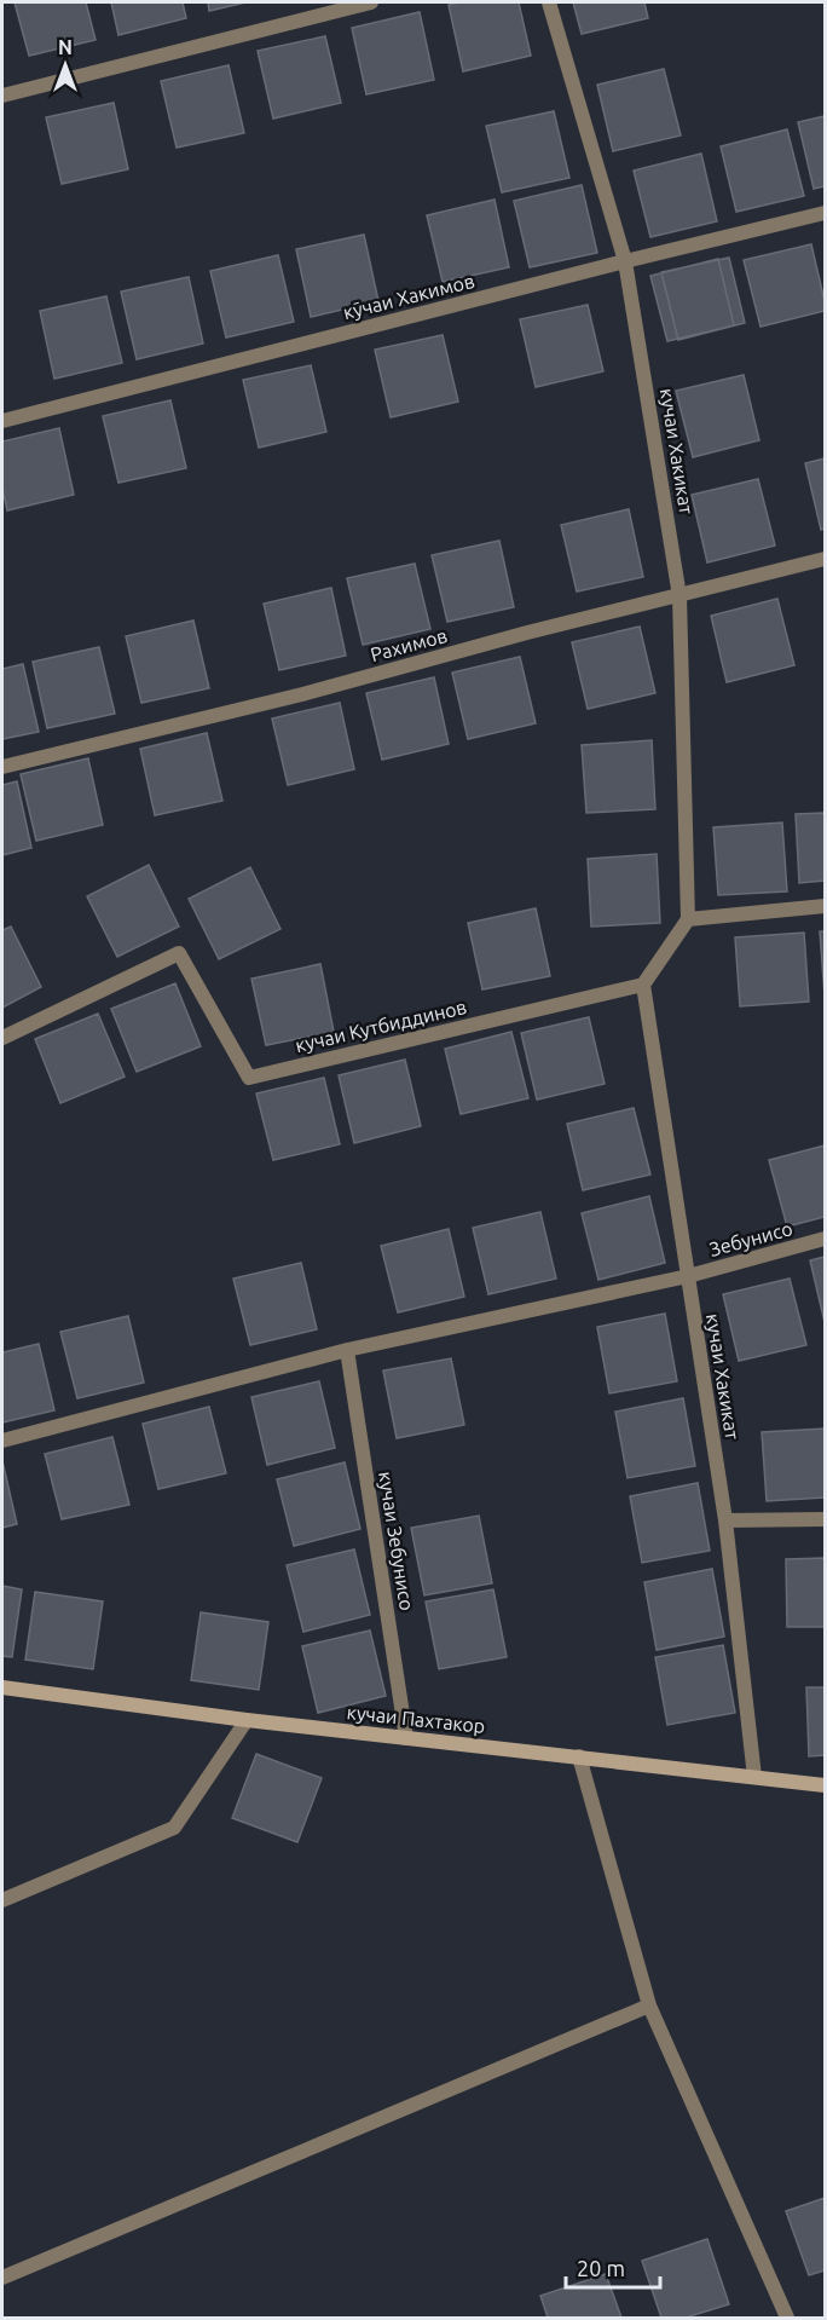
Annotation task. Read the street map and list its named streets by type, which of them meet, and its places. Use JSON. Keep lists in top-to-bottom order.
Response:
{
  "streets": {
    "main road": ["кучаи Пахтакор"],
    "street": [
      "кӯчаи Хакимов",
      "кучаи Хакикат",
      "Рахимов",
      "кучаи Кутбиддинов",
      "Зебунисо",
      "кучаи Зебунисо"
    ]
  },
  "crossings": [
    ["кӯчаи Хакимов", "кучаи Хакикат"],
    ["кучаи Хакикат", "Рахимов"],
    ["кучаи Хакикат", "кучаи Кутбиддинов"],
    ["кучаи Хакикат", "Зебунисо"],
    ["кучаи Хакикат", "кучаи Пахтакор"],
    ["кучаи Зебунисо", "кучаи Пахтакор"]
  ],
  "scale_bar": "20 m",
  "north": "top"
}
